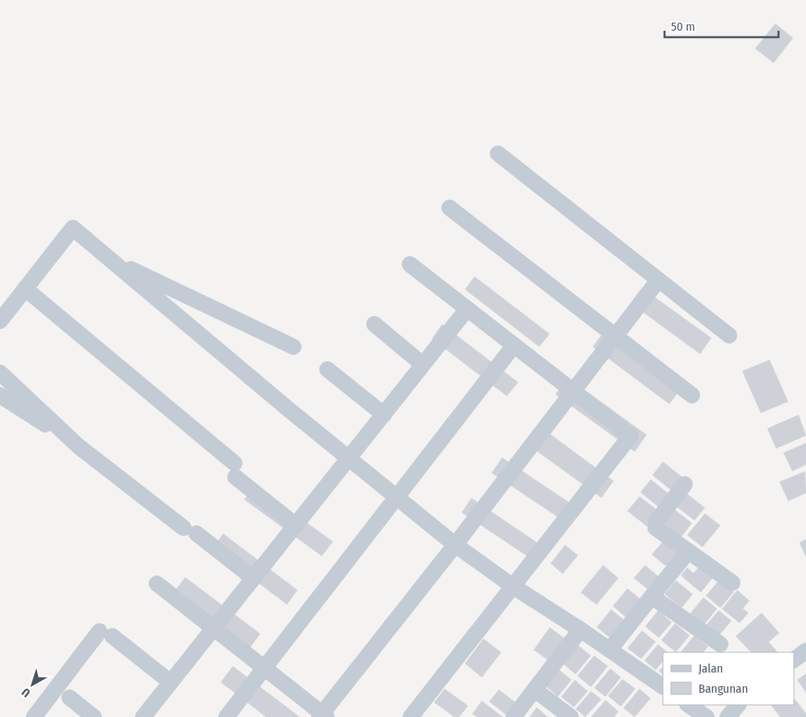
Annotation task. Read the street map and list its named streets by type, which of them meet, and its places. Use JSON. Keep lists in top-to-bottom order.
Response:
{
  "legend": ["Jalan", "Bangunan"],
  "scale_bar": "50 m",
  "north": "bottom left"
}
